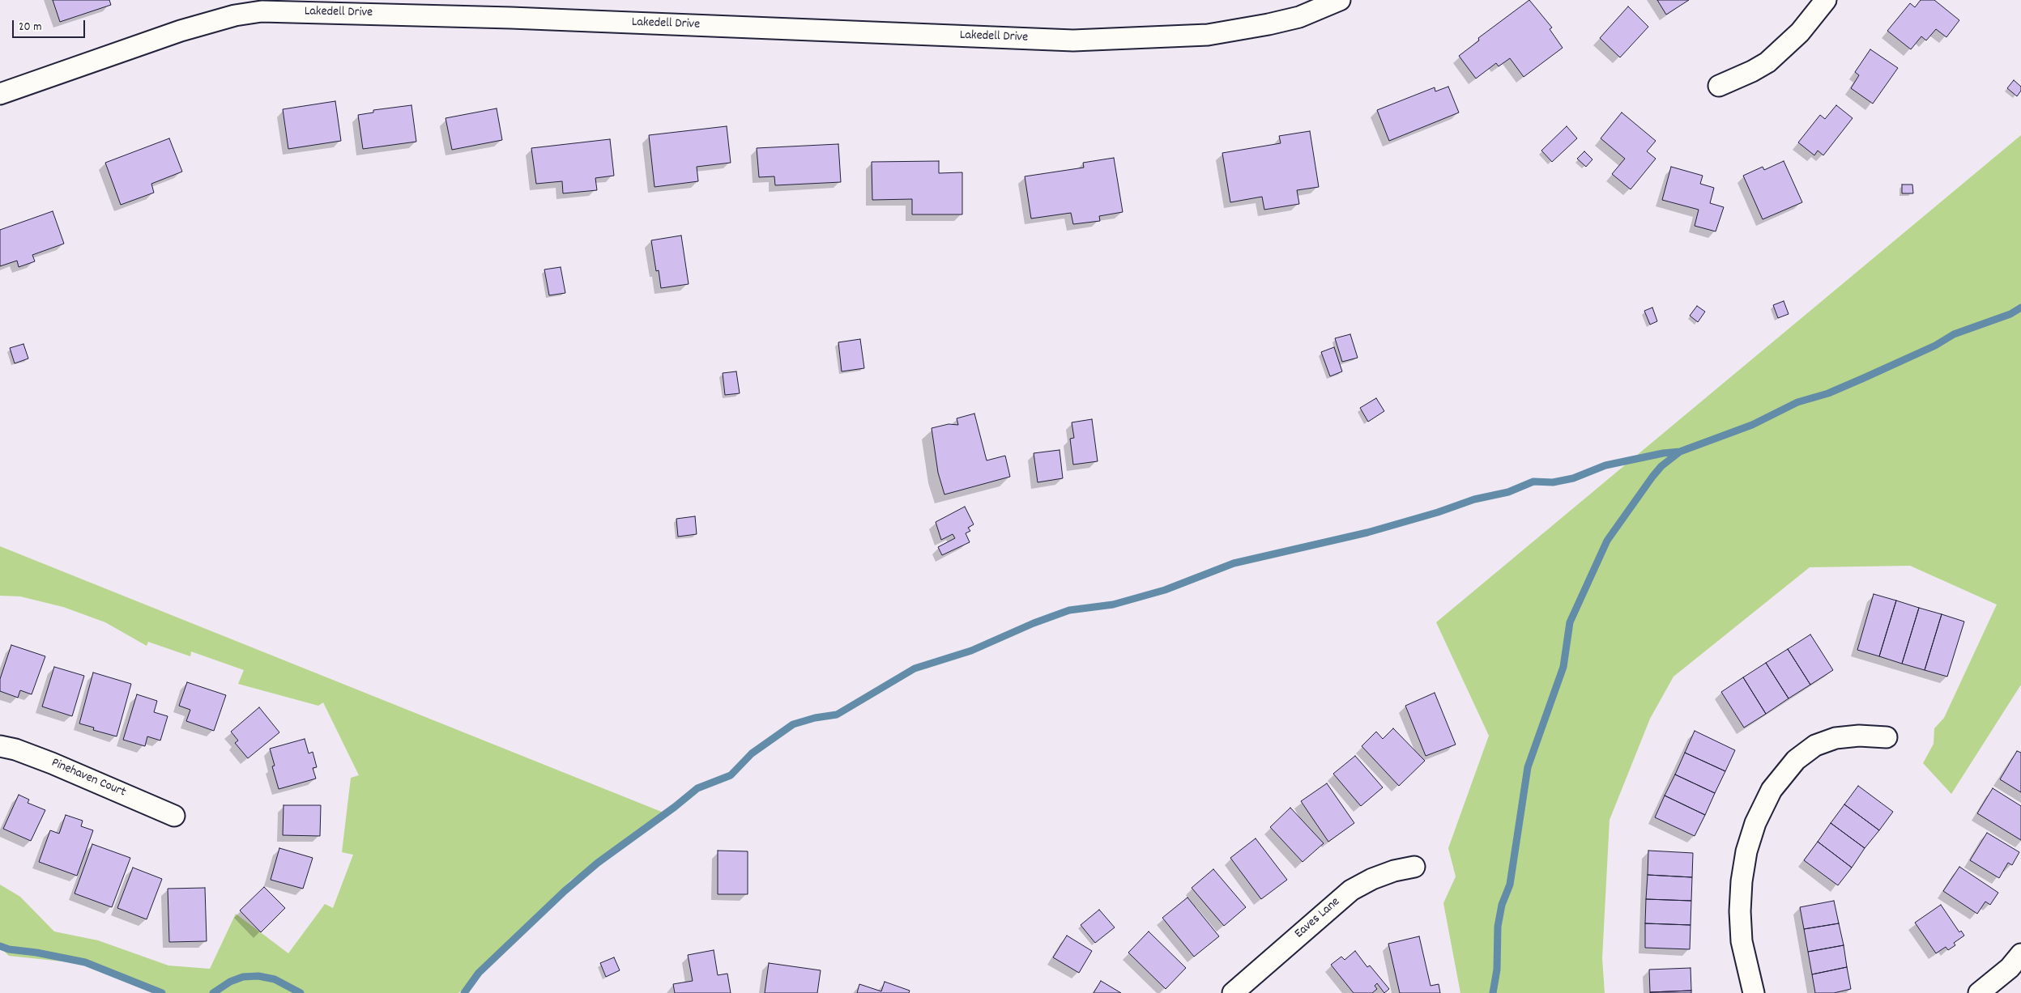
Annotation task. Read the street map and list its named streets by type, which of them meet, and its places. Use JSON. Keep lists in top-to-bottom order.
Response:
{
  "streets": {
    "street": ["Lakedell Drive", "Pinehaven Court", "Eaves Lane"]
  },
  "scale_bar": "20 m"
}
